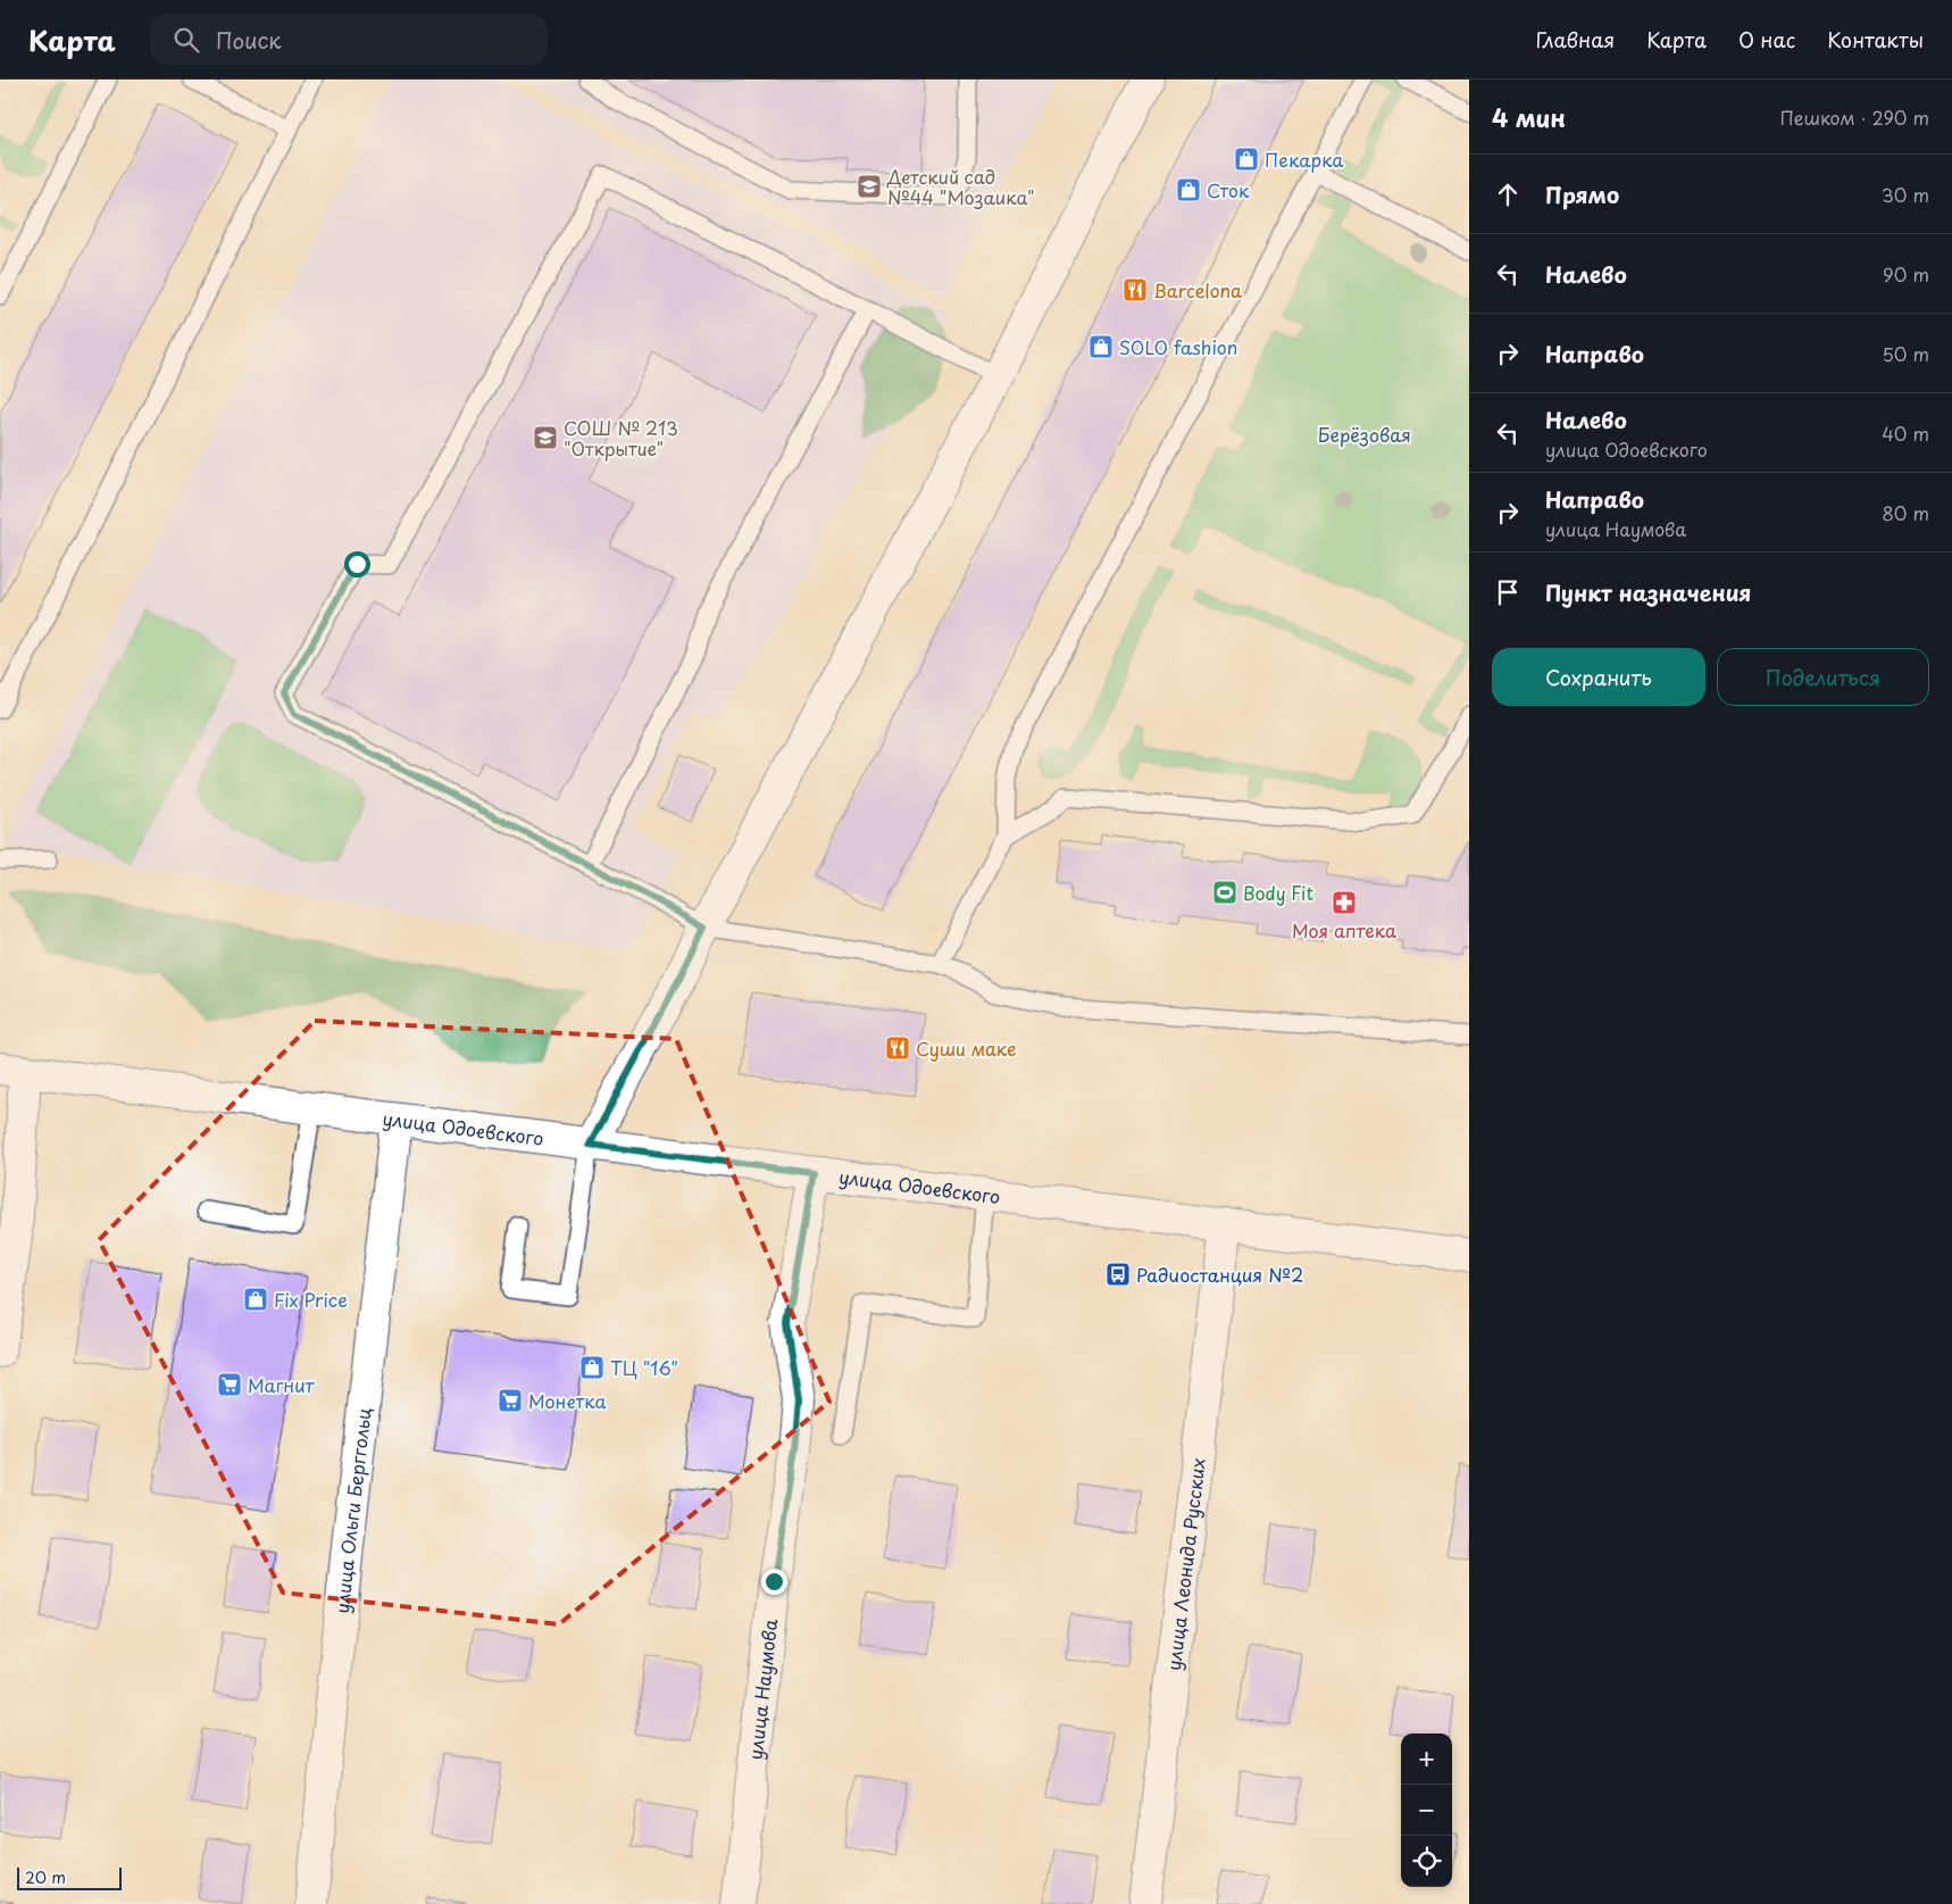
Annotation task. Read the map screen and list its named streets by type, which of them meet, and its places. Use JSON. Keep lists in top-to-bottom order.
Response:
{
  "streets": {
    "street": [
      "улица Одоевского",
      "улица Ольги Берггольц",
      "улица Леонида Русских",
      "улица Наумова"
    ]
  },
  "crossings": [
    ["улица Одоевского", "улица Ольги Берггольц"],
    ["улица Одоевского", "улица Леонида Русских"],
    ["улица Одоевского", "улица Наумова"]
  ],
  "parks": ["Берёзовая"],
  "places": {
    "shop": [
      "Пекарка",
      "Сток",
      "SOLO fashion",
      "Fix Price",
      "ТЦ \"16\""
    ],
    "school or university": ["Детский сад №44 \"Мозаика\"", "СОШ № 213 \"Открытие\""],
    "restaurant": ["Barcelona", "Суши маке"],
    "sports": ["Body Fit"],
    "pharmacy": ["Моя аптека"],
    "bus stop": ["Радиостанция №2"],
    "supermarket": ["Магнит", "Монетка"]
  },
  "scale_bar": "20 m",
  "page": {
    "header": "Карта",
    "search": "Поиск",
    "nav": [
      "Главная",
      "Карта",
      "О нас",
      "Контакты"
    ],
    "heading": ["4 мин", "Пешком · 290 m"],
    "list": [
      ["Прямо", "30 m"],
      ["Налево", "90 m"],
      ["Направо", "50 m"],
      ["Налево", "улица Одоевского", "40 m"],
      ["Направо", "улица Наумова", "80 m"],
      "Пункт назначения"
    ],
    "buttons": ["Сохранить", "Поделиться"],
    "map_buttons": ["+", "−"],
    "scale": "20 m"
  }
}
